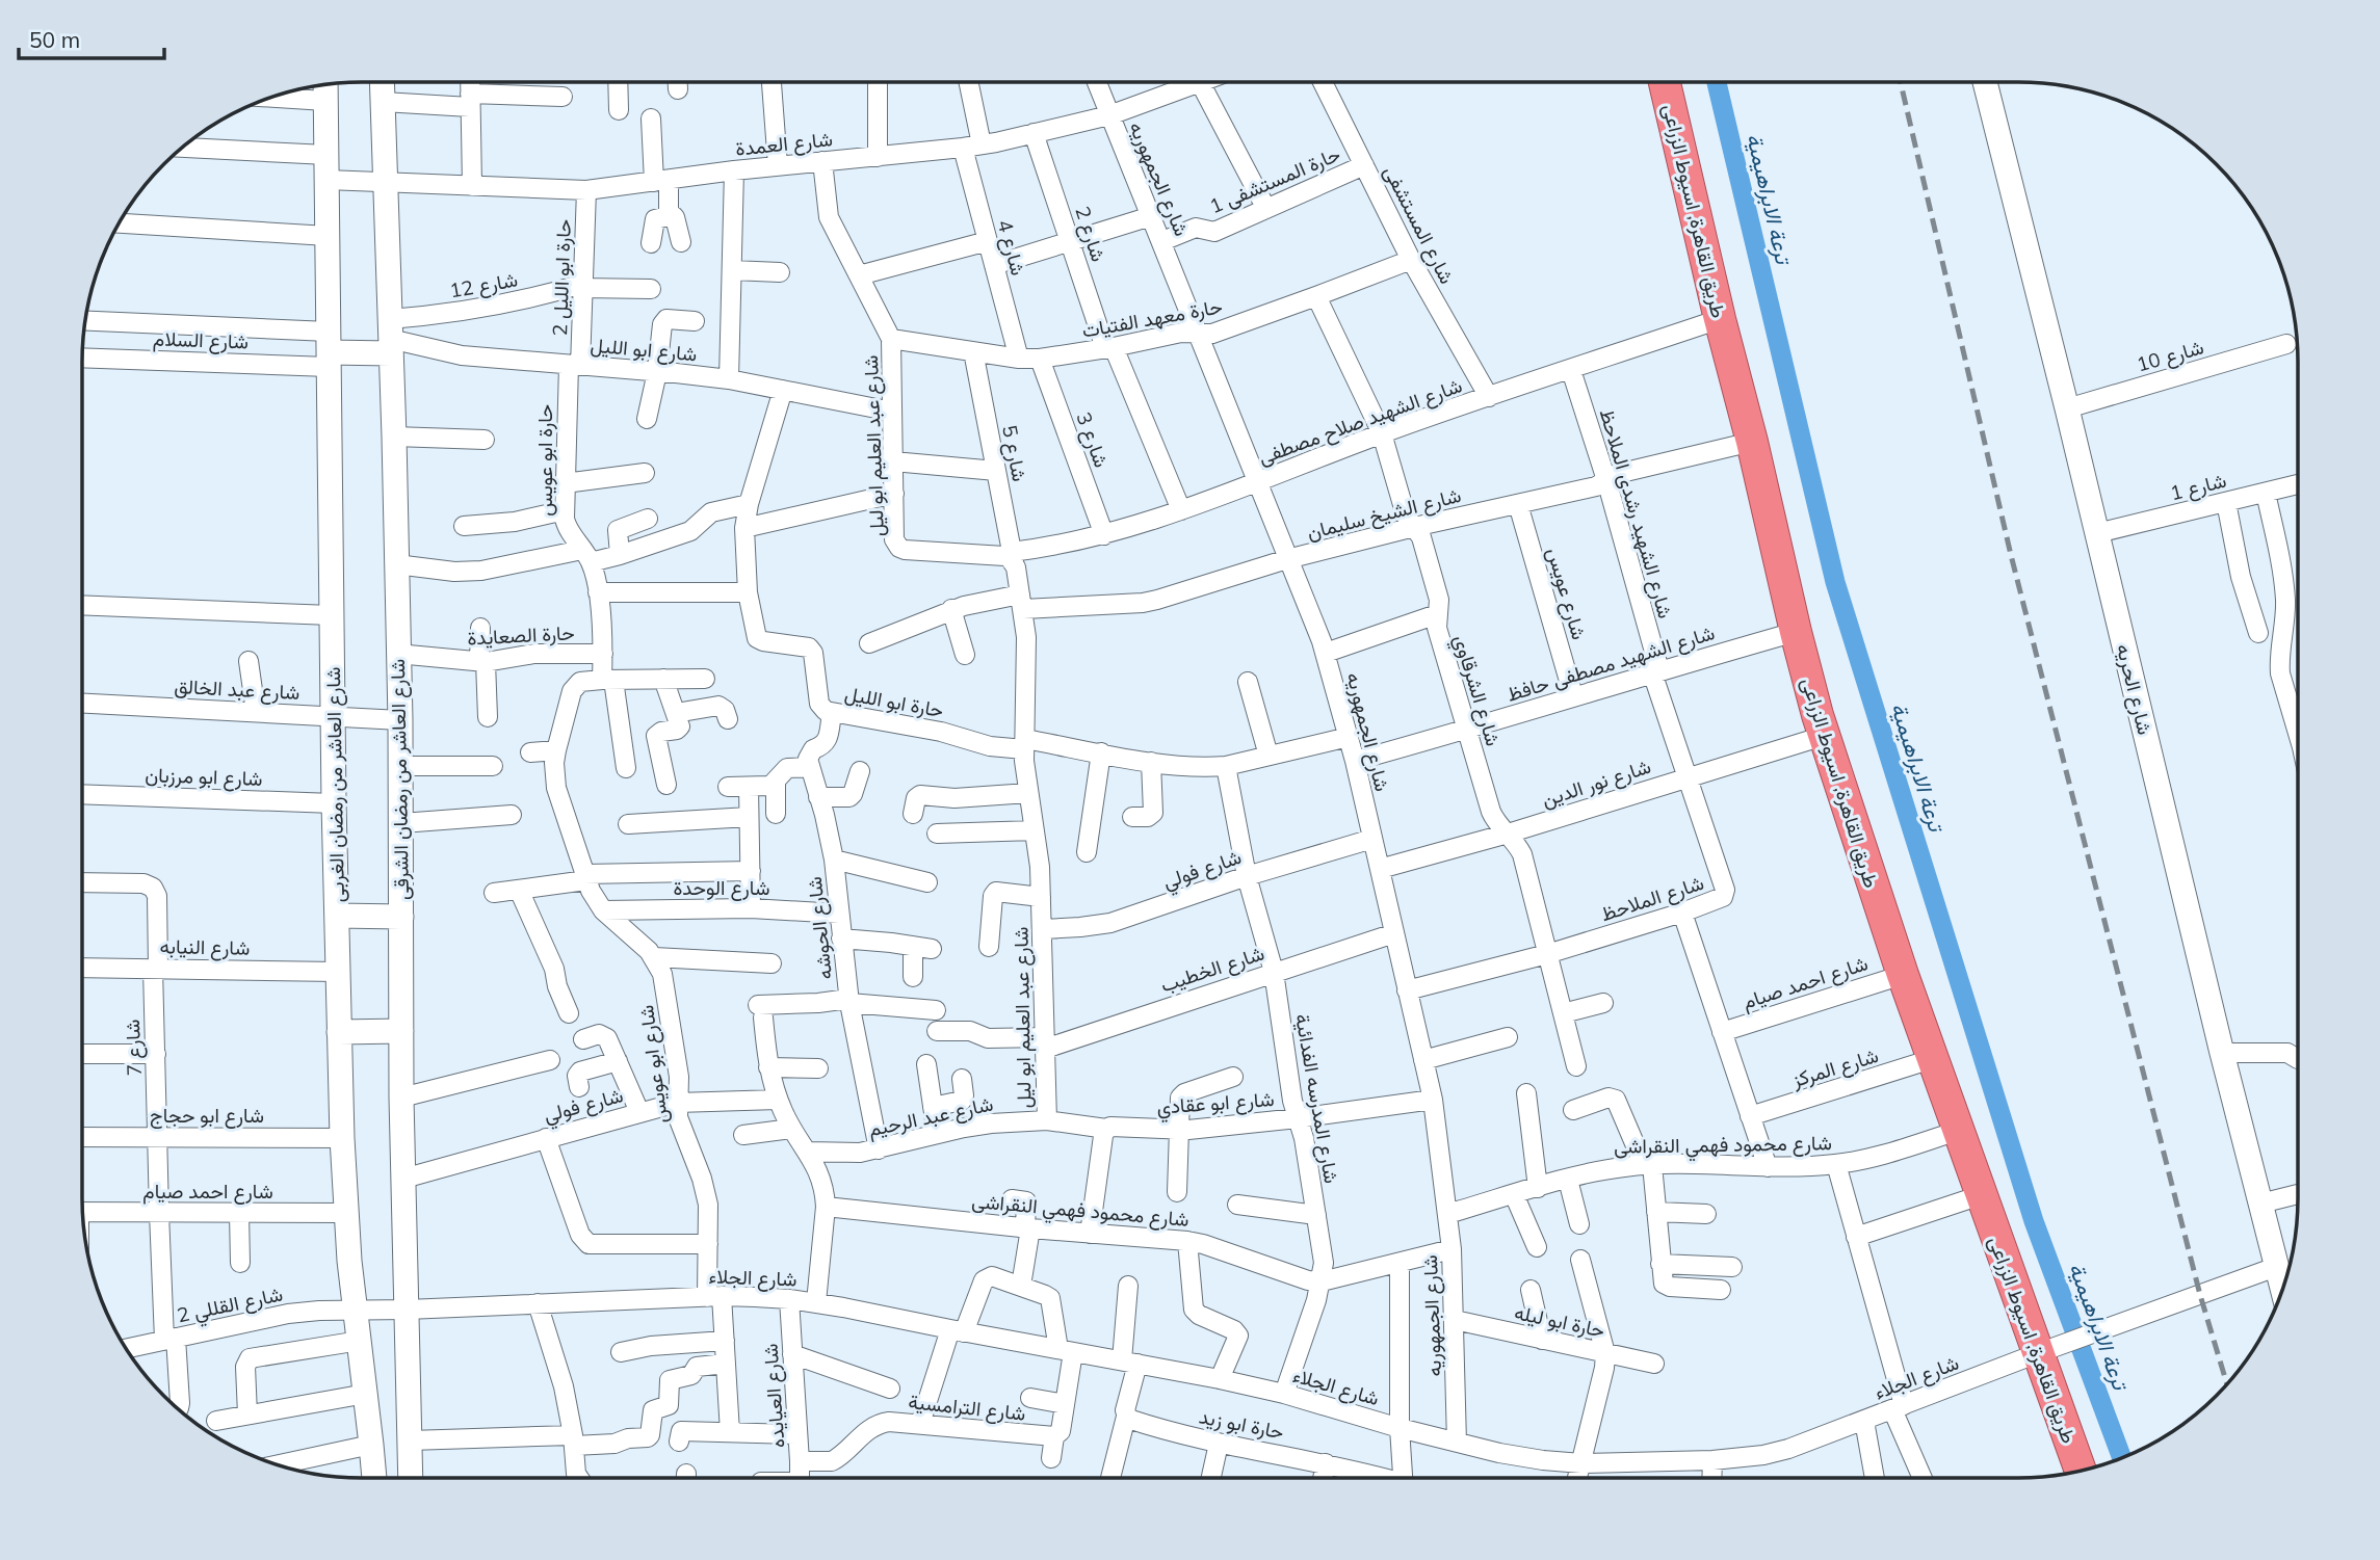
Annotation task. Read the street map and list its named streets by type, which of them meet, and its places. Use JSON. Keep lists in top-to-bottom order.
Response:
{
  "streets": {
    "highway": ["طريق القاهرة, اسيوط الزراعى"],
    "street": [
      "شارع العمدة",
      "شارع الجمهوريه",
      "حارة المستشفى 1",
      "شارع المستشفى",
      "شارع 2",
      "شارع 4",
      "حارة ابو الليل 2",
      "شارع 12",
      "حارة معهد الفتيات",
      "شارع السلام",
      "شارع ابو الليل",
      "شارع 10",
      "شارع الشهيد صلاح مصطفى",
      "شارع 3",
      "شارع عبد العليم ابو ليل",
      "شارع 5",
      "حارة ابو عويس",
      "شارع 1",
      "شارع الشيخ سليمان",
      "شارع الشهيد رشدى الملاحظ",
      "شارع عويس",
      "حارة الصعايدة",
      "شارع الشهيد مصطفى حافظ",
      "شارع عبد الخالق",
      "شارع الحريه",
      "شارع الشرقاوي",
      "حارة ابو الليل",
      "شارع ابو مرزبان",
      "شارع العاشر من رمضان الشرقى",
      "شارع نور الدين",
      "شارع العاشر من رمضان الغربى",
      "شارع فولي",
      "شارع الوحدة",
      "شارع الملاحظ",
      "شارع الحوشه",
      "شارع النيابه",
      "شارع الخطيب",
      "شارع احمد صيام",
      "شارع 7",
      "شارع ابو عويس",
      "شارع المركز",
      "شارع المدرسه الفدائية",
      "شارع ابو عقادي",
      "شارع ابو حجاج",
      "شارع عبد الرحيم",
      "شارع محمود فهمي النقراشى",
      "شارع الجلاء",
      "شارع القللي 2",
      "حارة ابو ليله",
      "شارع العيايده",
      "شارع الترامسية",
      "حارة ابو زيد"
    ]
  },
  "crossings": [
    ["شارع العمدة", "شارع الجمهوريه"],
    ["شارع العمدة", "شارع 2"],
    ["شارع العمدة", "شارع 4"],
    ["شارع العمدة", "حارة ابو الليل 2"],
    ["شارع العمدة", "شارع عبد العليم ابو ليل"],
    ["شارع العمدة", "شارع العاشر من رمضان الشرقى"],
    ["شارع العمدة", "شارع العاشر من رمضان الغربى"],
    ["شارع الجمهوريه", "حارة المستشفى 1"],
    ["شارع الجمهوريه", "حارة معهد الفتيات"],
    ["شارع الجمهوريه", "شارع الشهيد صلاح مصطفى"],
    ["شارع الجمهوريه", "شارع الشيخ سليمان"],
    ["شارع الجمهوريه", "شارع الشهيد مصطفى حافظ"],
    ["شارع الجمهوريه", "حارة ابو الليل"],
    ["شارع الجمهوريه", "شارع نور الدين"],
    ["شارع الجمهوريه", "شارع فولي"],
    ["شارع الجمهوريه", "شارع الملاحظ"],
    ["شارع الجمهوريه", "شارع الخطيب"],
    ["شارع الجمهوريه", "شارع ابو عقادي"],
    ["شارع الجمهوريه", "شارع محمود فهمي النقراشى"],
    ["شارع الجمهوريه", "شارع الجلاء"],
    ["شارع الجمهوريه", "حارة ابو ليله"],
    ["حارة المستشفى 1", "شارع المستشفى"],
    ["طريق القاهرة, اسيوط الزراعى", "شارع الشهيد صلاح مصطفى"],
    ["طريق القاهرة, اسيوط الزراعى", "شارع الشيخ سليمان"],
    ["طريق القاهرة, اسيوط الزراعى", "شارع الشهيد مصطفى حافظ"],
    ["طريق القاهرة, اسيوط الزراعى", "شارع نور الدين"],
    ["طريق القاهرة, اسيوط الزراعى", "شارع احمد صيام"],
    ["طريق القاهرة, اسيوط الزراعى", "شارع المركز"],
    ["طريق القاهرة, اسيوط الزراعى", "شارع محمود فهمي النقراشى"],
    ["طريق القاهرة, اسيوط الزراعى", "شارع الجلاء"],
    ["شارع المستشفى", "حارة معهد الفتيات"],
    ["شارع المستشفى", "شارع الشهيد صلاح مصطفى"],
    ["شارع 2", "حارة معهد الفتيات"],
    ["شارع 2", "شارع الشهيد صلاح مصطفى"],
    ["شارع 4", "حارة معهد الفتيات"],
    ["حارة ابو الليل 2", "شارع 12"],
    ["حارة ابو الليل 2", "شارع ابو الليل"],
    ["حارة ابو الليل 2", "حارة ابو عويس"],
    ["شارع 12", "شارع ابو الليل"],
    ["شارع 12", "شارع العاشر من رمضان الشرقى"],
    ["حارة معهد الفتيات", "شارع 3"],
    ["حارة معهد الفتيات", "شارع عبد العليم ابو ليل"],
    ["حارة معهد الفتيات", "شارع 5"],
    ["حارة معهد الفتيات", "شارع الشرقاوي"],
    ["شارع السلام", "شارع العاشر من رمضان الغربى"],
    ["شارع ابو الليل", "شارع عبد العليم ابو ليل"],
    ["شارع ابو الليل", "حارة ابو عويس"],
    ["شارع ابو الليل", "حارة ابو الليل"],
    ["شارع ابو الليل", "شارع العاشر من رمضان الشرقى"],
    ["شارع 10", "شارع الحريه"],
    ["شارع الشهيد صلاح مصطفى", "شارع 3"],
    ["شارع الشهيد صلاح مصطفى", "شارع عبد العليم ابو ليل"],
    ["شارع الشهيد صلاح مصطفى", "شارع 5"],
    ["شارع الشهيد صلاح مصطفى", "شارع الشهيد رشدى الملاحظ"],
    ["شارع الشهيد صلاح مصطفى", "شارع الشرقاوي"],
    ["شارع عبد العليم ابو ليل", "شارع 5"],
    ["شارع عبد العليم ابو ليل", "شارع الشيخ سليمان"],
    ["شارع عبد العليم ابو ليل", "حارة ابو الليل"],
    ["شارع عبد العليم ابو ليل", "شارع فولي"],
    ["شارع عبد العليم ابو ليل", "شارع الخطيب"],
    ["شارع عبد العليم ابو ليل", "شارع عبد الرحيم"],
    ["حارة ابو عويس", "حارة الصعايدة"],
    ["حارة ابو عويس", "شارع ابو عويس"],
    ["شارع 1", "شارع الحريه"],
    ["شارع الشيخ سليمان", "شارع الشهيد رشدى الملاحظ"],
    ["شارع الشيخ سليمان", "شارع عويس"],
    ["شارع الشيخ سليمان", "شارع الشرقاوي"],
    ["شارع الشهيد رشدى الملاحظ", "شارع الشهيد مصطفى حافظ"],
    ["شارع الشهيد رشدى الملاحظ", "شارع الملاحظ"],
    ["شارع عويس", "شارع الشهيد مصطفى حافظ"],
    ["حارة الصعايدة", "شارع العاشر من رمضان الشرقى"],
    ["شارع الشهيد مصطفى حافظ", "شارع الشرقاوي"],
    ["شارع الشهيد مصطفى حافظ", "شارع الملاحظ"],
    ["شارع عبد الخالق", "شارع العاشر من رمضان الشرقى"],
    ["شارع عبد الخالق", "شارع العاشر من رمضان الغربى"],
    ["شارع الحريه", "شارع الجلاء"],
    ["شارع الشرقاوي", "شارع نور الدين"],
    ["شارع الشرقاوي", "شارع الملاحظ"],
    ["حارة ابو الليل", "شارع المدرسه الفدائية"],
    ["شارع ابو مرزبان", "شارع العاشر من رمضان الغربى"],
    ["شارع العاشر من رمضان الشرقى", "شارع فولي"],
    ["شارع العاشر من رمضان الشرقى", "شارع الجلاء"],
    ["شارع نور الدين", "شارع الملاحظ"],
    ["شارع العاشر من رمضان الغربى", "شارع النيابه"],
    ["شارع العاشر من رمضان الغربى", "شارع احمد صيام"],
    ["شارع العاشر من رمضان الغربى", "شارع ابو حجاج"],
    ["شارع العاشر من رمضان الغربى", "شارع الجلاء"],
    ["شارع العاشر من رمضان الغربى", "شارع القللي 2"],
    ["شارع فولي", "شارع ابو عويس"],
    ["شارع فولي", "شارع المدرسه الفدائية"],
    ["شارع الوحدة", "شارع الحوشه"],
    ["شارع الوحدة", "شارع ابو عويس"],
    ["شارع الحوشه", "شارع عبد الرحيم"],
    ["شارع النيابه", "شارع 7"],
    ["شارع الخطيب", "شارع المدرسه الفدائية"],
    ["شارع احمد صيام", "شارع 7"],
    ["شارع 7", "شارع ابو حجاج"],
    ["شارع 7", "شارع القللي 2"],
    ["شارع ابو عويس", "شارع الجلاء"],
    ["شارع المدرسه الفدائية", "شارع ابو عقادي"],
    ["شارع المدرسه الفدائية", "شارع محمود فهمي النقراشى"],
    ["شارع المدرسه الفدائية", "شارع الجلاء"],
    ["شارع ابو عقادي", "شارع عبد الرحيم"],
    ["شارع الجلاء", "شارع القللي 2"],
    ["شارع الجلاء", "شارع العيايده"],
    ["شارع العيايده", "شارع الترامسية"]
  ],
  "water": ["ترعة الابراهيمية"],
  "scale_bar": "50 m"
}
